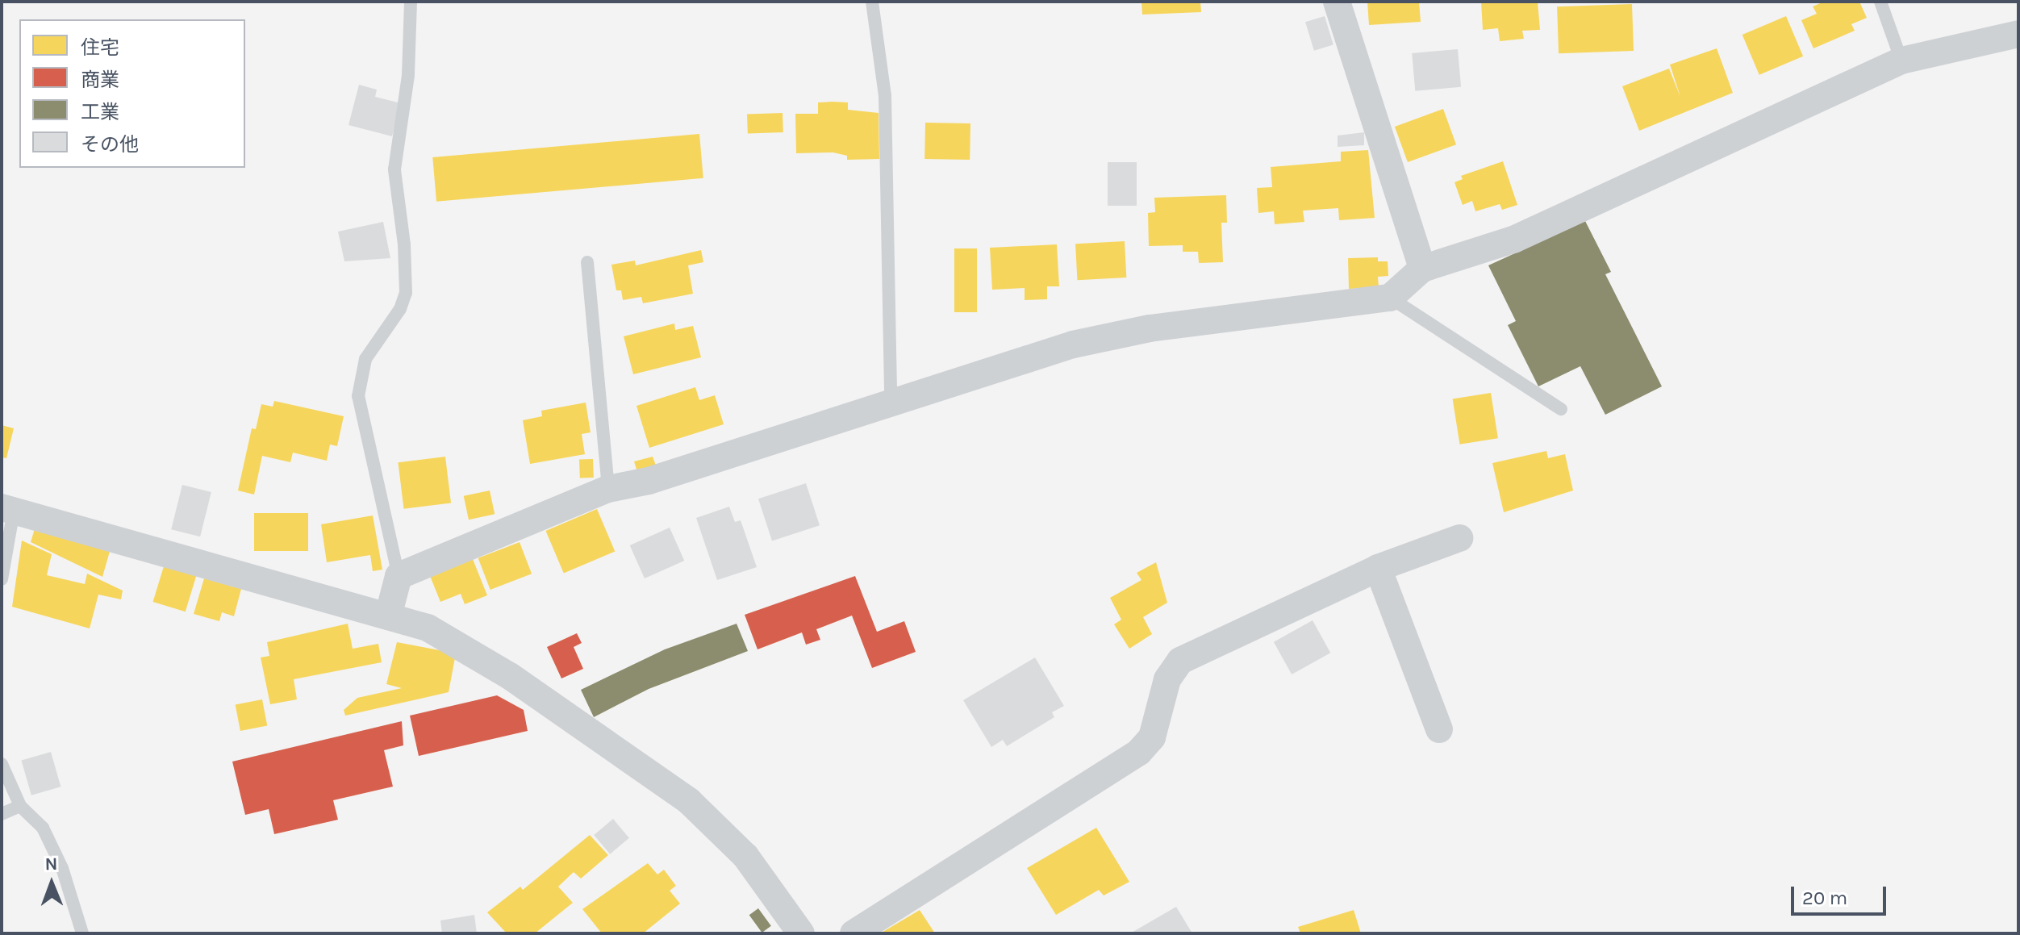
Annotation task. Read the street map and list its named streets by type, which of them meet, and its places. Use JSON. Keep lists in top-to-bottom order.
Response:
{
  "legend": [
    "住宅",
    "商業",
    "工業",
    "その他"
  ],
  "scale_bar": "20 m",
  "north": "top"
}
